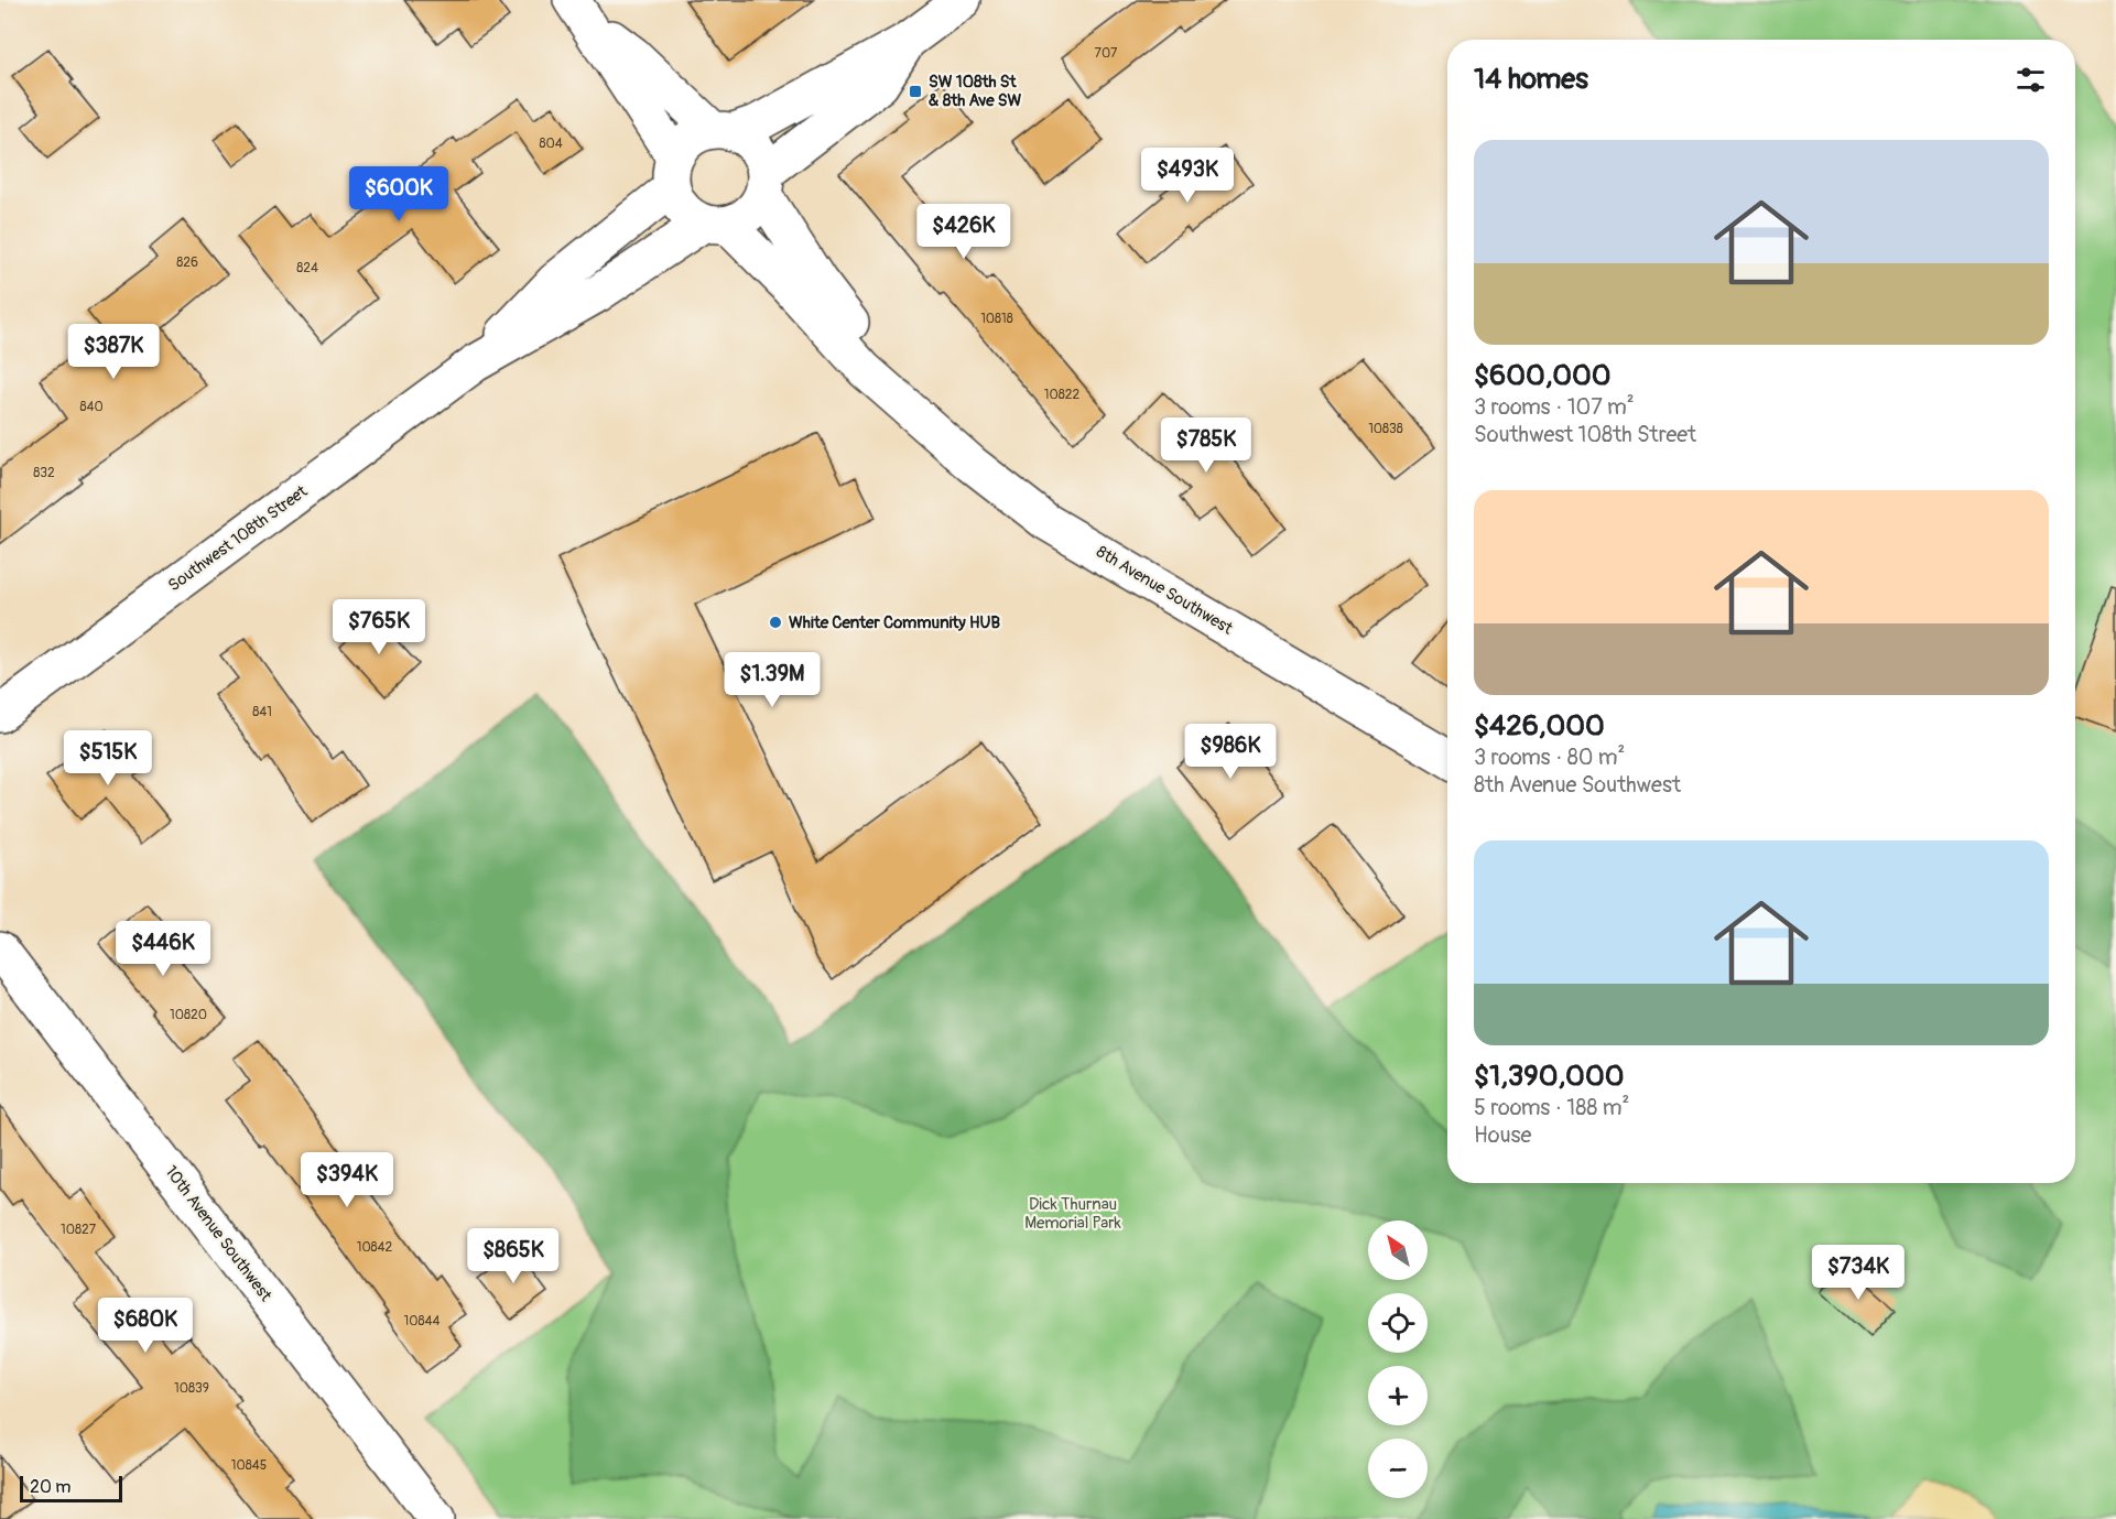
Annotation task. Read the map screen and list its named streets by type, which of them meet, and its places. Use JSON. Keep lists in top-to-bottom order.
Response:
{
  "streets": {
    "street": ["Southwest 108th Street", "8th Avenue Southwest", "10th Avenue Southwest"]
  },
  "crossings": [
    ["Southwest 108th Street", "8th Avenue Southwest"]
  ],
  "parks": ["Dick Thurnau Memorial Park"],
  "places": {
    "transit": ["SW 108th St & 8th Ave SW"],
    "other": ["White Center Community HUB"]
  },
  "house_numbers": [
    "707",
    "804",
    "826",
    "824",
    "10818",
    "10822",
    "840",
    "10838",
    "832",
    "841",
    "10820",
    "10827",
    "10842",
    "10844",
    "10839",
    "10845"
  ],
  "scale_bar": "20 m",
  "north": "top left",
  "page": {
    "heading": "14 homes",
    "list": [
      {
        "name": "$600,000",
        "note": "3 rooms · 107 m² · Southwest 108th Street"
      },
      {
        "name": "$426,000",
        "note": "3 rooms · 80 m² · 8th Avenue Southwest"
      },
      {
        "name": "$1,390,000",
        "note": "5 rooms · 188 m² · House"
      }
    ],
    "price": [
      "$493K",
      "$600K",
      "$426K",
      "$387K",
      "$785K",
      "$765K",
      "$1.39M",
      "$986K",
      "$515K",
      "$446K",
      "$394K",
      "$865K",
      "$734K",
      "$680K"
    ],
    "map_buttons": ["+", "−"],
    "scale": "20 m"
  }
}
